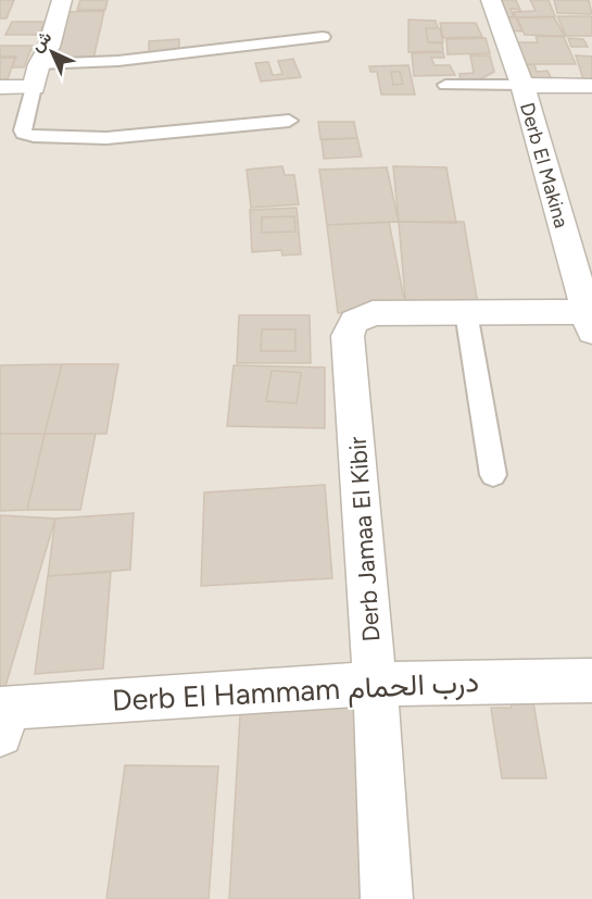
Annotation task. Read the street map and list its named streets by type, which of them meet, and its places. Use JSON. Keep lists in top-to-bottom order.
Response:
{
  "streets": {
    "street": ["Derb El Makina", "Derb Jamaa El Kibir", "Derb El Hammam درب الحمام"]
  },
  "crossings": [
    ["Derb Jamaa El Kibir", "Derb El Hammam درب الحمام"]
  ],
  "north": "top left"
}
